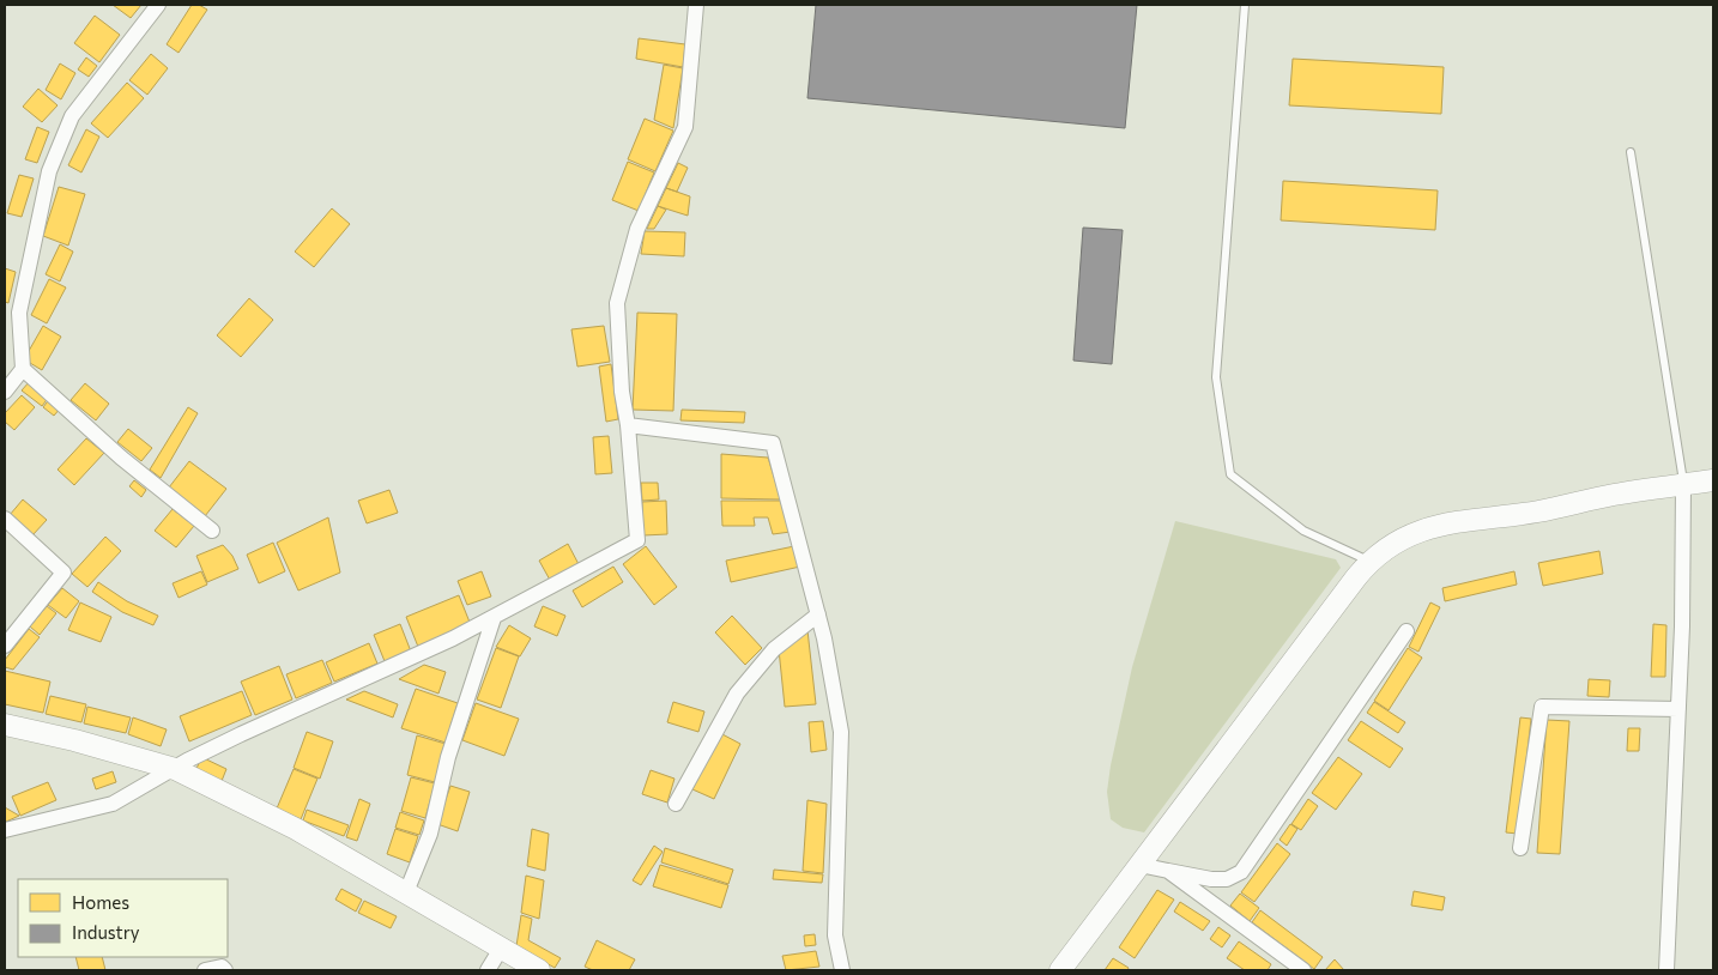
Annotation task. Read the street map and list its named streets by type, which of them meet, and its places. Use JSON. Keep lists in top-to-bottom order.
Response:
{
  "legend": ["Homes", "Industry"]
}
